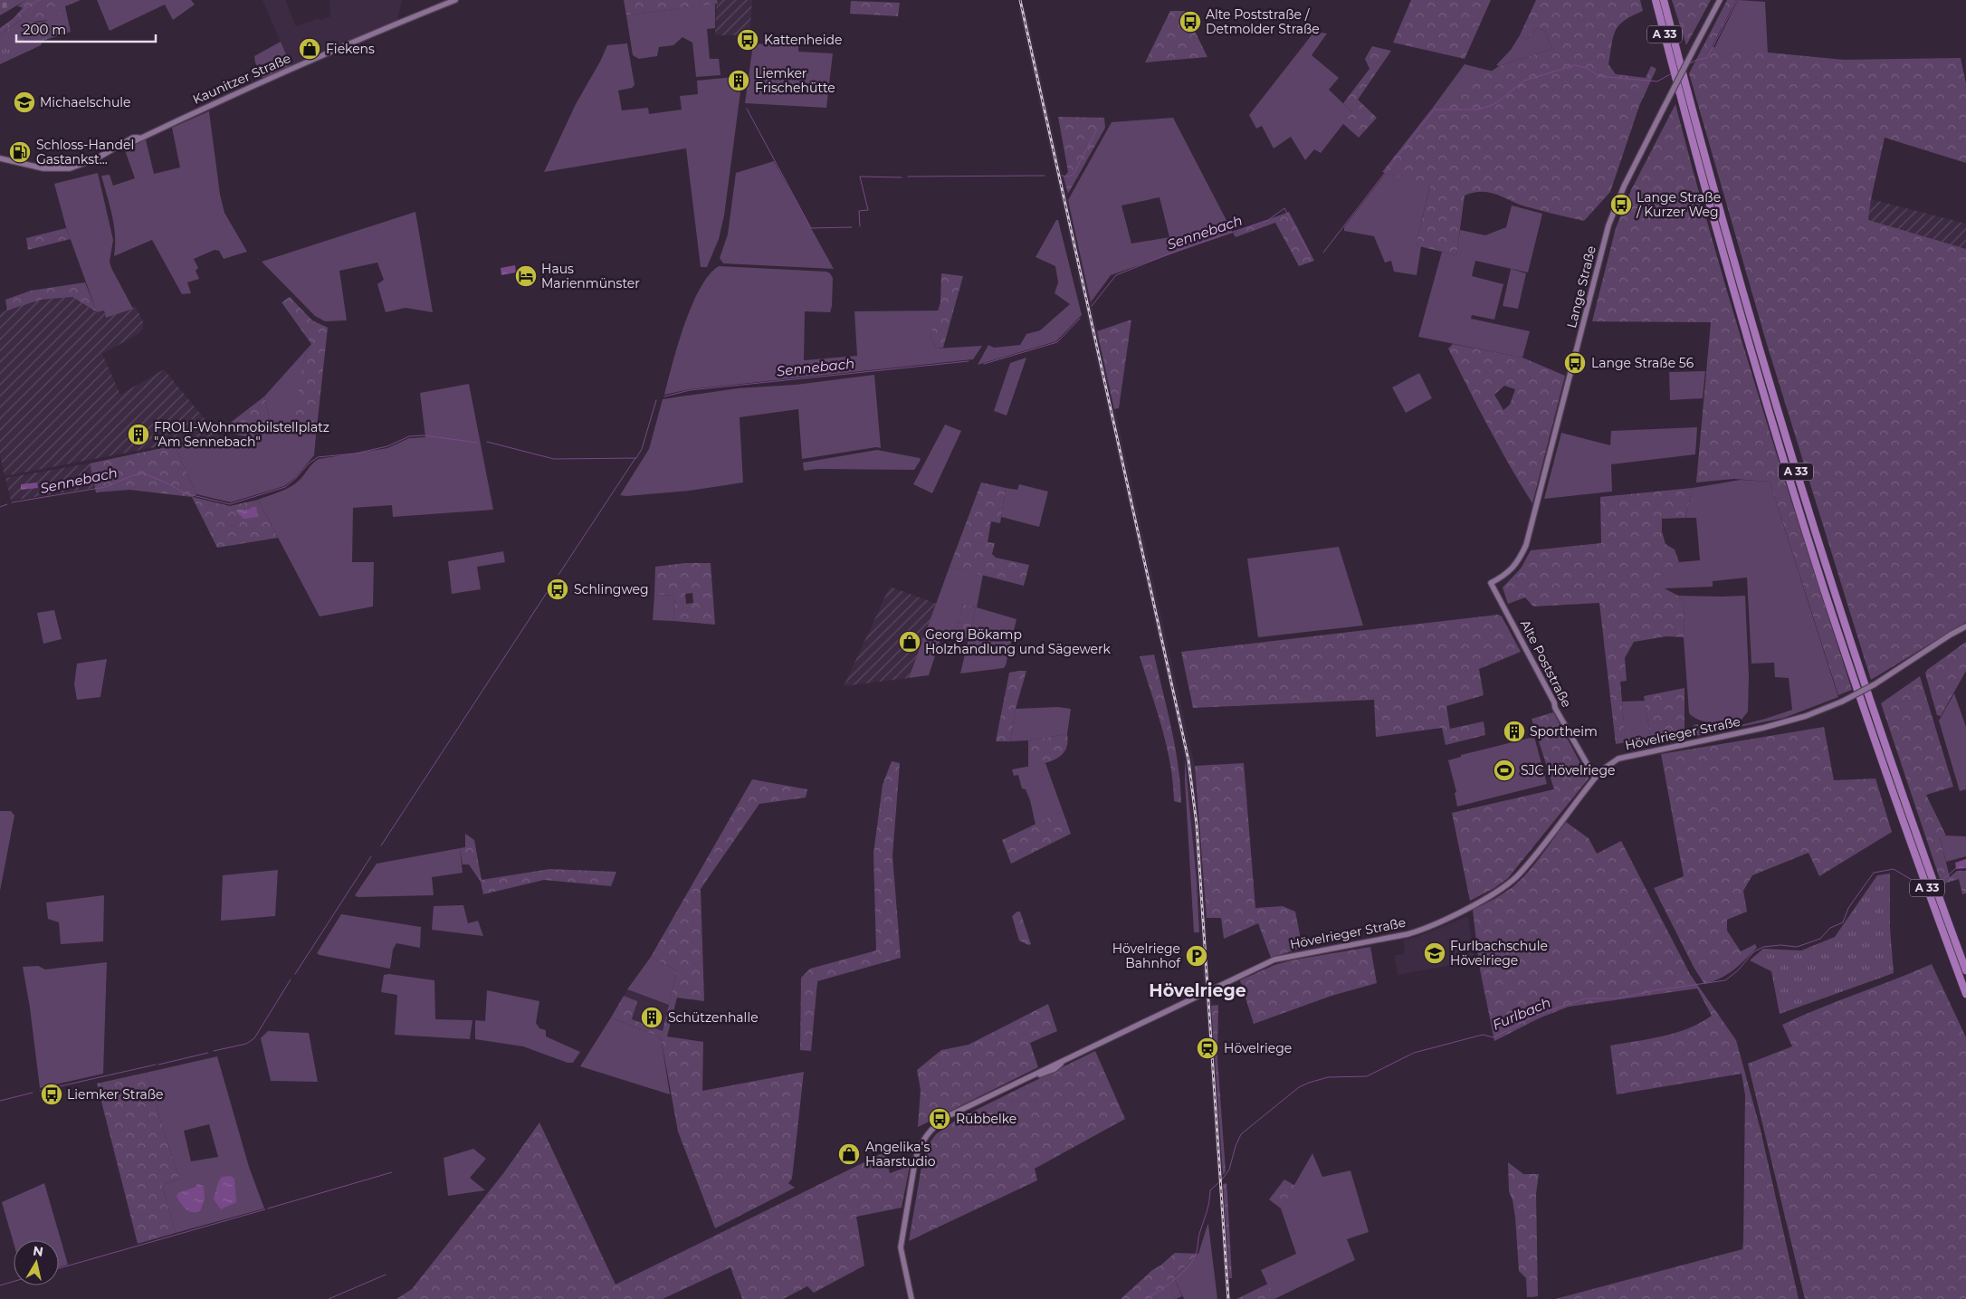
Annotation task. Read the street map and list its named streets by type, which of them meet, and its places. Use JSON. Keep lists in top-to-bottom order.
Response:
{
  "streets": {
    "highway": ["A 33"],
    "main road": [
      "Kaunitzer Straße",
      "Lange Straße",
      "Alte Poststraße",
      "Hövelrieger Straße"
    ]
  },
  "crossings": [
    ["Lange Straße", "Alte Poststraße"],
    ["Alte Poststraße", "Hövelrieger Straße"]
  ],
  "districts": ["Hövelriege"],
  "water": ["Sennebach", "Furlbach"],
  "places": {
    "bus stop": [
      "Alte Poststraße / Detmolder Straße",
      "Kattenheide",
      "Lange Straße / Kurzer Weg",
      "Lange Straße 56",
      "Schlingweg",
      "Liemker Straße",
      "Rübbelke"
    ],
    "shop": ["Fiekens", "Georg Bökamp Holzhandlung und Sägewerk", "Angelika's Haarstudio"],
    "building": [
      "Liemker Frischehütte",
      "FROLI-Wohnmobilstellplatz \"Am Sennebach\"",
      "Sportheim",
      "Schützenhalle"
    ],
    "school or university": ["Michaelschule", "Furlbachschule Hövelriege"],
    "fuel station": ["Schloss-Handel Gastankst..."],
    "hotel": ["Haus Marienmünster"],
    "sports": ["SJC Hövelriege"],
    "parking": ["Hövelriege Bahnhof"],
    "station": ["Hövelriege"]
  },
  "scale_bar": "200 m",
  "north": "top"
}
